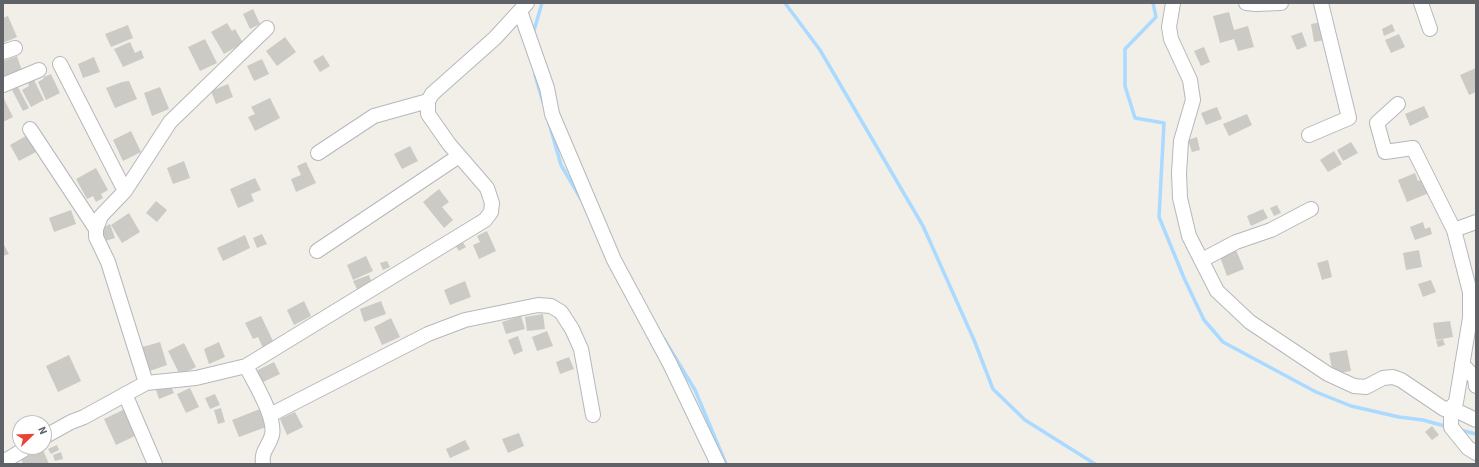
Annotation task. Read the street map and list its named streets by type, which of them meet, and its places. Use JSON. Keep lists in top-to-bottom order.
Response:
{
  "north": "top right"
}
